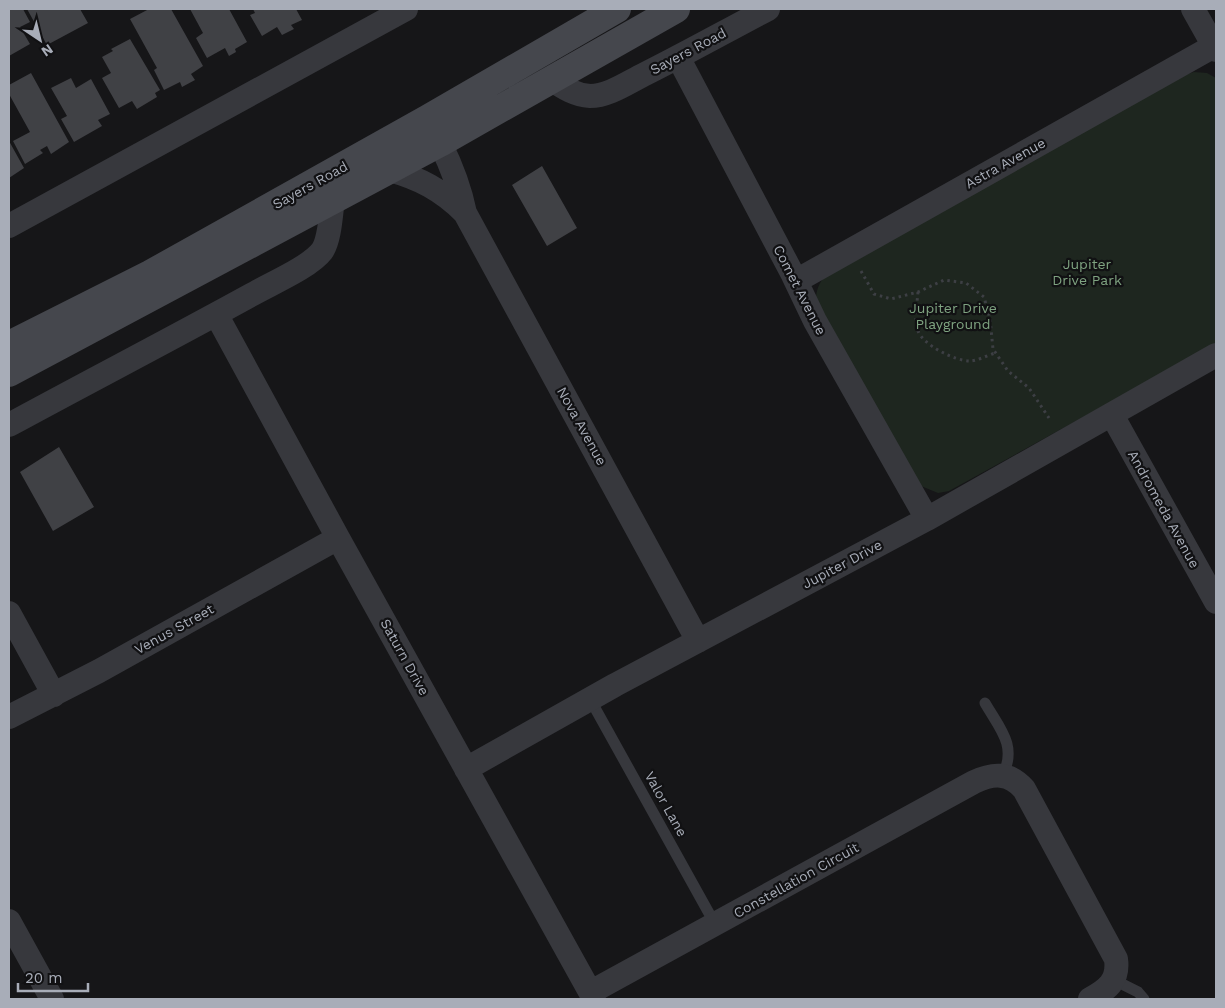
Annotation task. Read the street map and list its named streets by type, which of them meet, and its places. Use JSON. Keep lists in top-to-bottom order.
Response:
{
  "streets": {
    "main road": ["Sayers Road"],
    "street": [
      "Astra Avenue",
      "Comet Avenue",
      "Nova Avenue",
      "Andromeda Avenue",
      "Jupiter Drive",
      "Venus Street",
      "Saturn Drive",
      "Constellation Circuit"
    ],
    "lane": ["Valor Lane"]
  },
  "crossings": [
    ["Sayers Road", "Comet Avenue"],
    ["Sayers Road", "Nova Avenue"],
    ["Sayers Road", "Saturn Drive"],
    ["Astra Avenue", "Comet Avenue"],
    ["Comet Avenue", "Jupiter Drive"],
    ["Nova Avenue", "Jupiter Drive"],
    ["Andromeda Avenue", "Jupiter Drive"],
    ["Jupiter Drive", "Saturn Drive"],
    ["Jupiter Drive", "Valor Lane"],
    ["Venus Street", "Saturn Drive"],
    ["Saturn Drive", "Constellation Circuit"],
    ["Valor Lane", "Constellation Circuit"]
  ],
  "parks": ["Jupiter Drive Park", "Jupiter Drive Playground"],
  "scale_bar": "20 m",
  "north": "bottom right"
}
